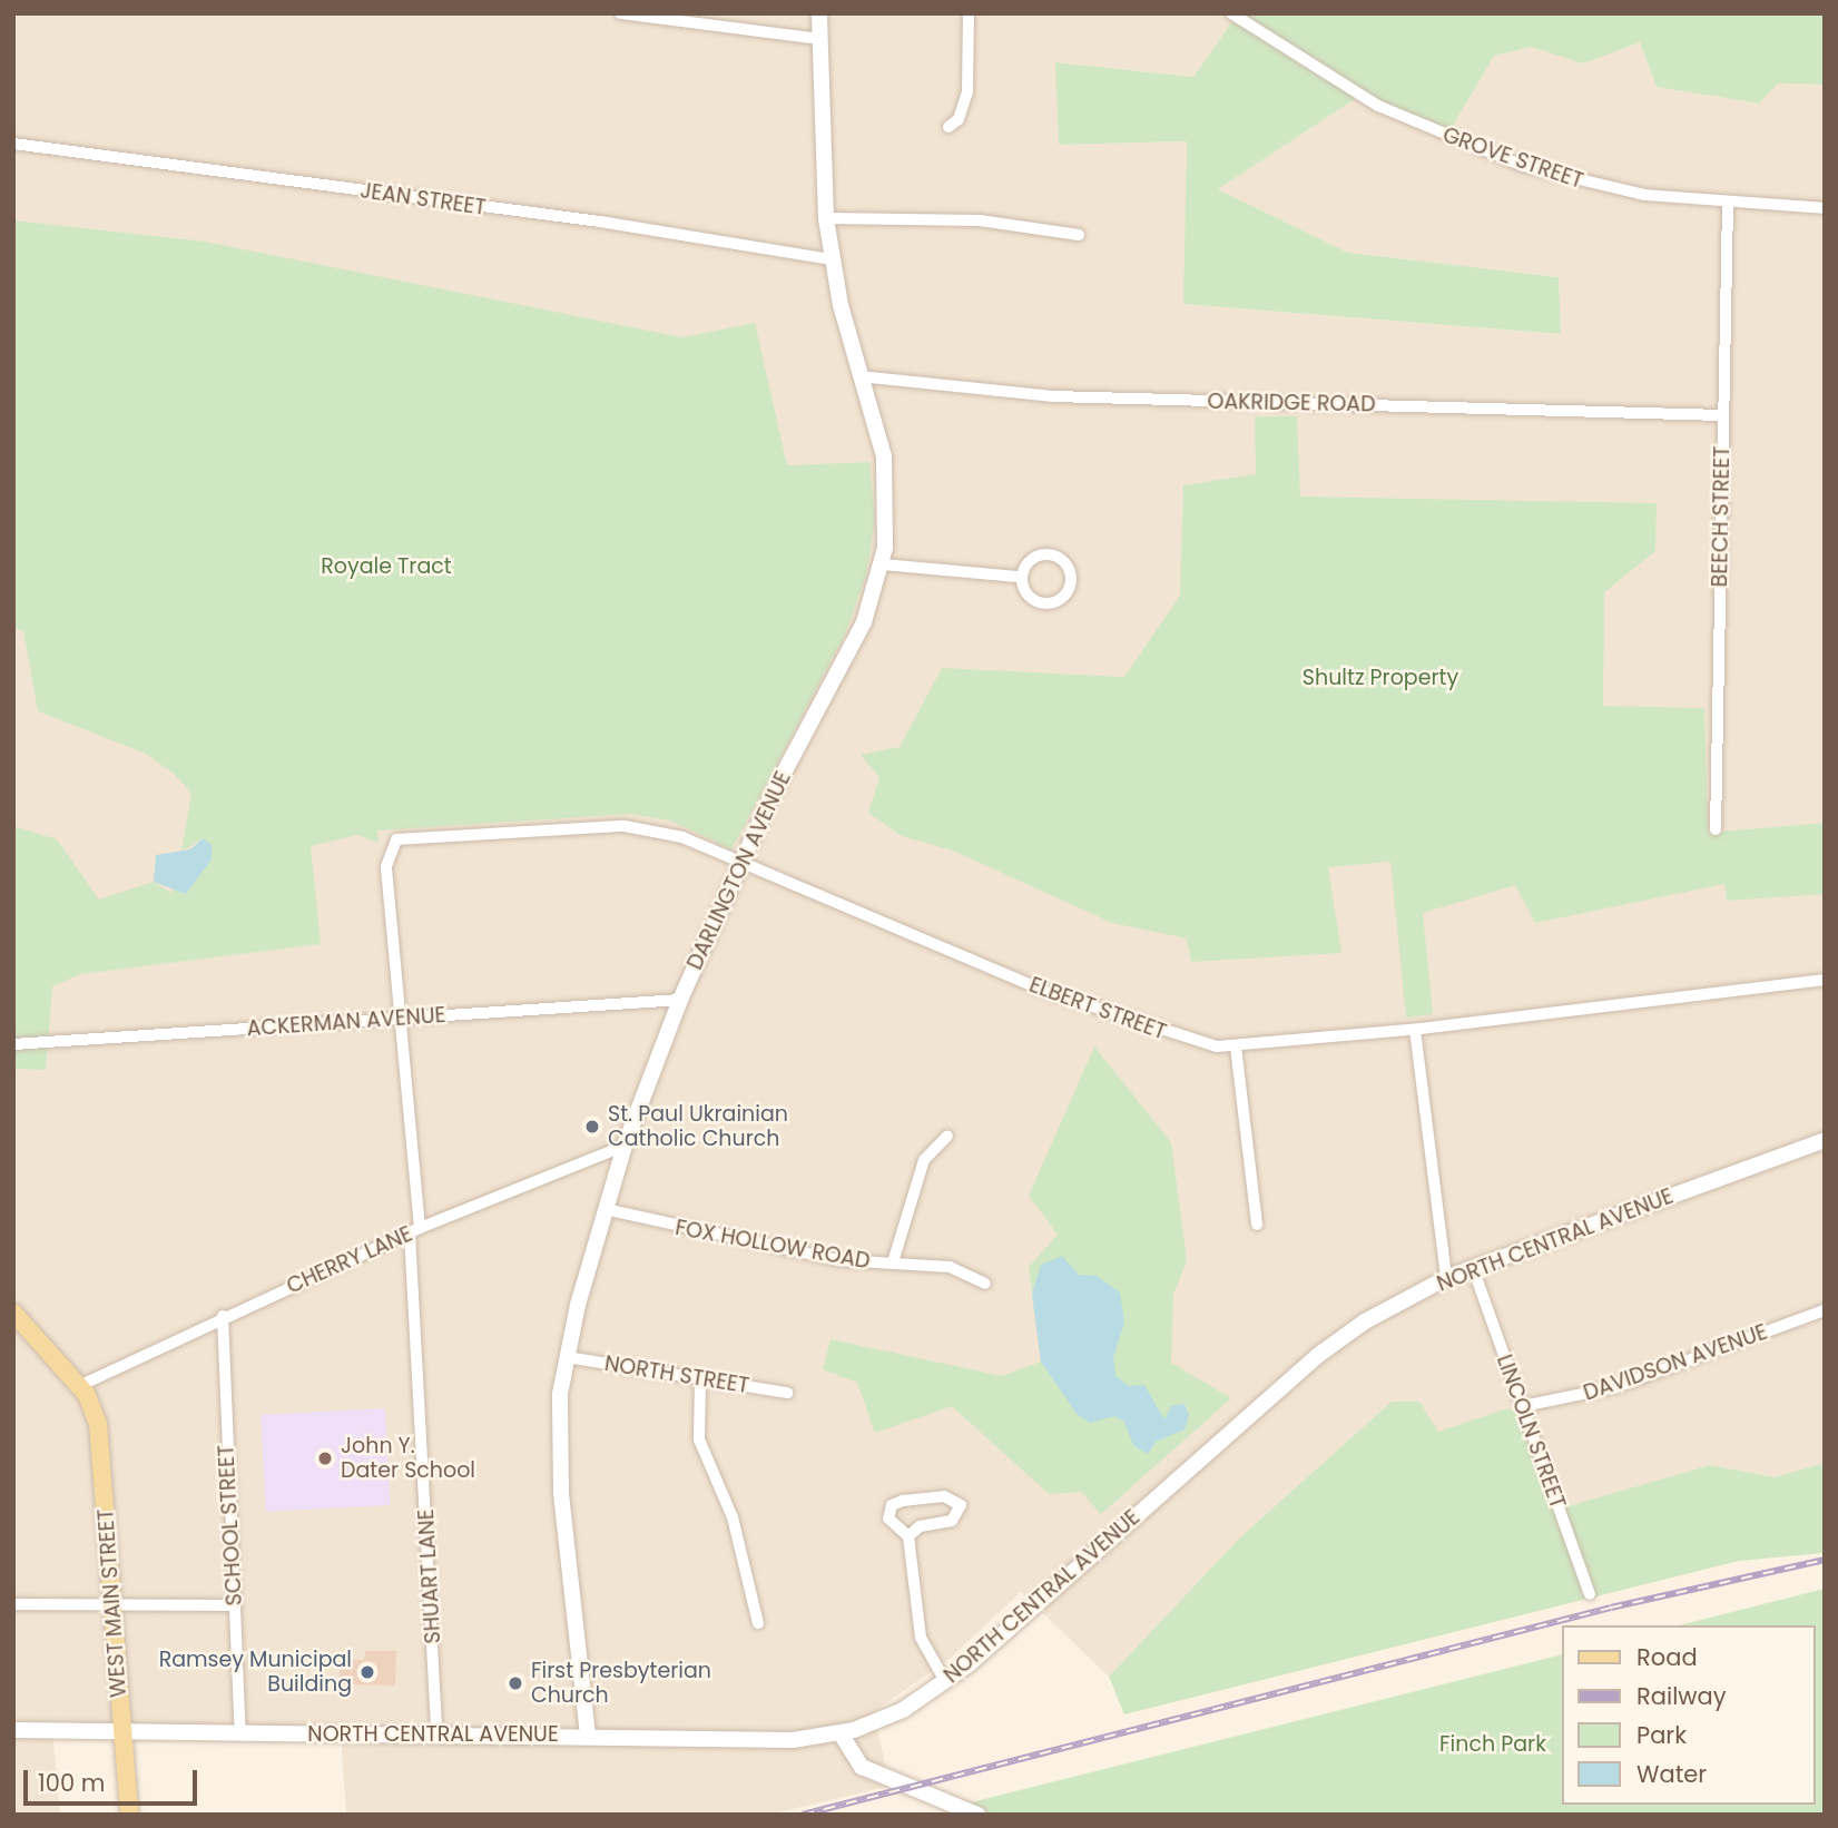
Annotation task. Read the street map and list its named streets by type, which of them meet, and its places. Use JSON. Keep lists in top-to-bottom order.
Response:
{
  "streets": {
    "main road": ["DARLINGTON AVENUE", "NORTH CENTRAL AVENUE", "WEST MAIN STREET"],
    "street": [
      "GROVE STREET",
      "JEAN STREET",
      "OAKRIDGE ROAD",
      "BEECH STREET",
      "ELBERT STREET",
      "ACKERMAN AVENUE",
      "FOX HOLLOW ROAD",
      "CHERRY LANE",
      "DAVIDSON AVENUE",
      "NORTH STREET",
      "LINCOLN STREET",
      "SCHOOL STREET",
      "SHUART LANE"
    ]
  },
  "crossings": [
    ["GROVE STREET", "BEECH STREET"],
    ["JEAN STREET", "DARLINGTON AVENUE"],
    ["OAKRIDGE ROAD", "BEECH STREET"],
    ["OAKRIDGE ROAD", "DARLINGTON AVENUE"],
    ["DARLINGTON AVENUE", "ELBERT STREET"],
    ["DARLINGTON AVENUE", "ACKERMAN AVENUE"],
    ["DARLINGTON AVENUE", "NORTH CENTRAL AVENUE"],
    ["DARLINGTON AVENUE", "FOX HOLLOW ROAD"],
    ["DARLINGTON AVENUE", "CHERRY LANE"],
    ["DARLINGTON AVENUE", "NORTH STREET"],
    ["ELBERT STREET", "SHUART LANE"],
    ["ACKERMAN AVENUE", "SHUART LANE"],
    ["NORTH CENTRAL AVENUE", "LINCOLN STREET"],
    ["NORTH CENTRAL AVENUE", "SCHOOL STREET"],
    ["NORTH CENTRAL AVENUE", "SHUART LANE"],
    ["NORTH CENTRAL AVENUE", "WEST MAIN STREET"],
    ["CHERRY LANE", "SCHOOL STREET"],
    ["CHERRY LANE", "SHUART LANE"],
    ["CHERRY LANE", "WEST MAIN STREET"],
    ["DAVIDSON AVENUE", "LINCOLN STREET"]
  ],
  "parks": ["Royale Tract", "Shultz Property", "Finch Park"],
  "places": [
    "St. Paul Ukrainian Catholic Church",
    "John Y. Dater School",
    "Ramsey Municipal Building",
    "First Presbyterian Church"
  ],
  "legend": [
    "Road",
    "Railway",
    "Park",
    "Water"
  ],
  "scale_bar": "100 m"
}
